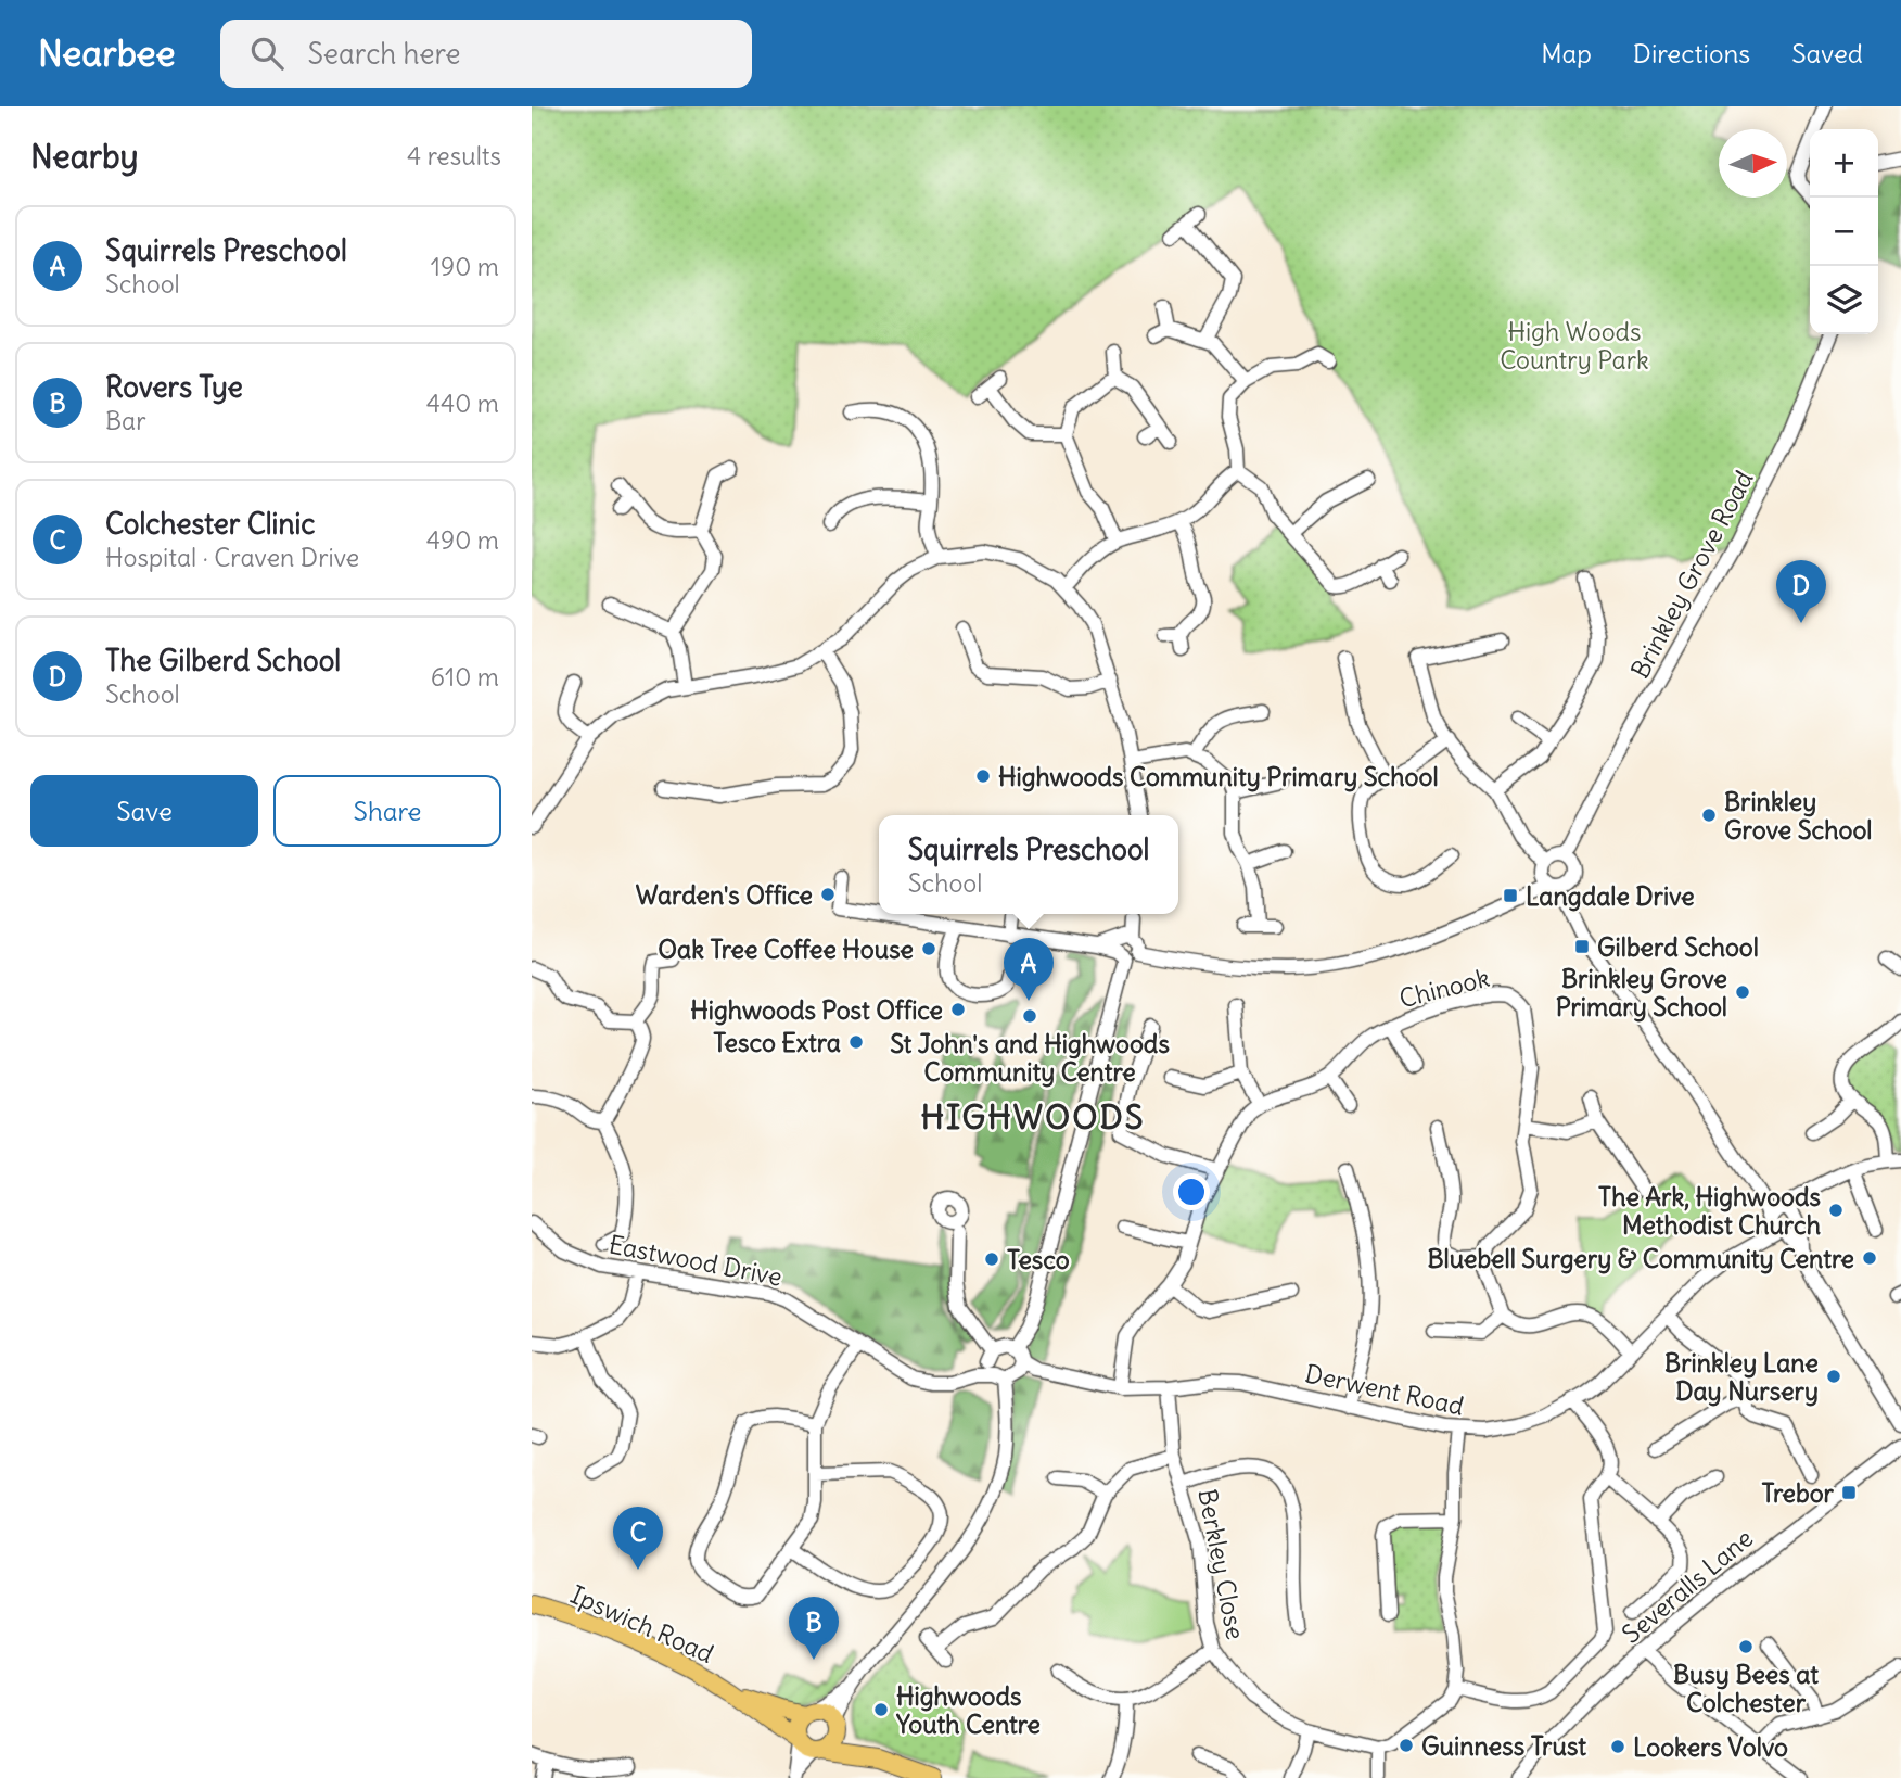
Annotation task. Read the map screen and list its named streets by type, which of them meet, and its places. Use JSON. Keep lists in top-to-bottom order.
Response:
{
  "streets": {
    "main road": ["Ipswich Road"],
    "street": [
      "Brinkley Grove Road",
      "Chinook",
      "Eastwood Drive",
      "Derwent Road",
      "Berkley Close",
      "Severalls Lane"
    ]
  },
  "crossings": [
    ["Eastwood Drive", "Derwent Road"],
    ["Derwent Road", "Berkley Close"]
  ],
  "districts": ["HIGHWOODS"],
  "parks": ["High Woods Country Park"],
  "places": {
    "other": [
      "Highwoods Community Primary School",
      "Brinkley Grove School",
      "Warden's Office",
      "Oak Tree Coffee House",
      "Brinkley Grove Primary School",
      "Highwoods Post Office",
      "St John's and Highwoods Community Centre",
      "Tesco Extra",
      "The Ark, Highwoods Methodist Church",
      "Bluebell Surgery & Community Centre",
      "Tesco",
      "Brinkley Lane Day Nursery",
      "Busy Bees at Colchester",
      "Highwoods Youth Centre",
      "Guinness Trust",
      "Lookers Volvo"
    ],
    "transit": ["Langdale Drive", "Gilberd School", "Trebor"]
  },
  "north": "right",
  "page": {
    "header": "Nearbee",
    "search": "Search here",
    "nav": ["Map", "Directions", "Saved"],
    "heading": ["Nearby", "4 results"],
    "map_buttons": ["+", "−"],
    "list": [
      {
        "mark": "A",
        "name": "Squirrels Preschool",
        "note": "School",
        "value": "190 m"
      },
      {
        "mark": "B",
        "name": "Rovers Tye",
        "note": "Bar",
        "value": "440 m"
      },
      {
        "mark": "C",
        "name": "Colchester Clinic",
        "note": "Hospital · Craven Drive",
        "value": "490 m"
      },
      {
        "mark": "D",
        "name": "The Gilberd School",
        "note": "School",
        "value": "610 m"
      }
    ],
    "pins": [
      "D",
      "A",
      "C",
      "B"
    ],
    "buttons": ["Save", "Share"],
    "popup": ["Squirrels Preschool", "School"]
  }
}
